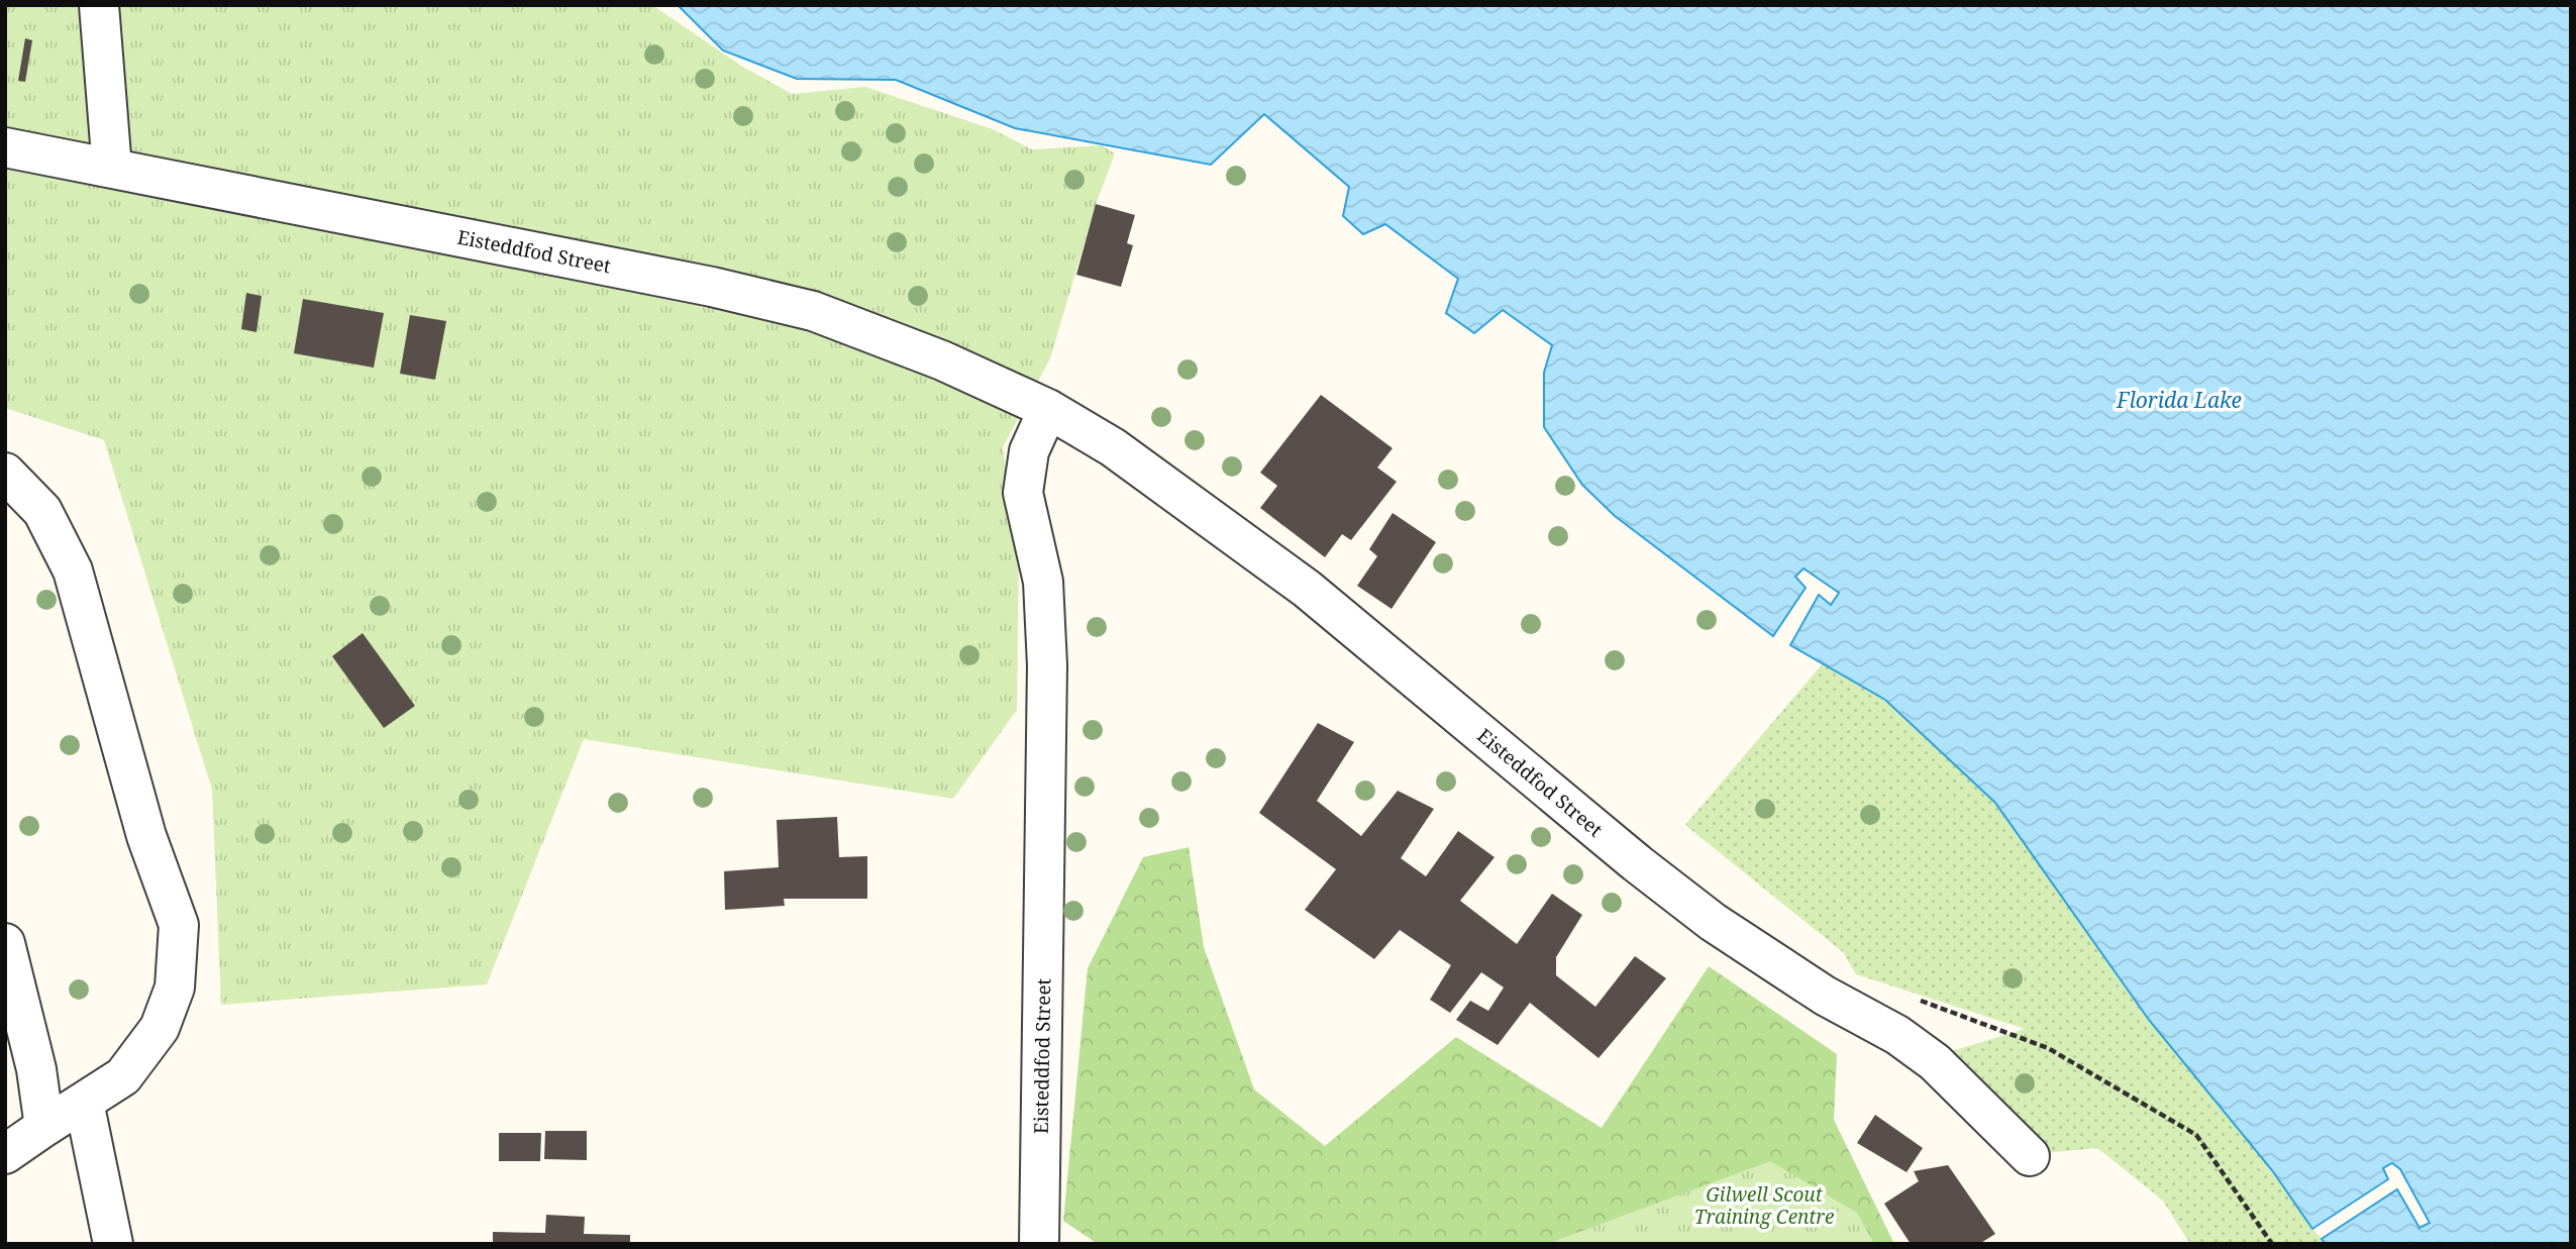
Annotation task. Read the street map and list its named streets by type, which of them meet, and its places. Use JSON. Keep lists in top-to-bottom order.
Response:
{
  "streets": {
    "street": ["Eisteddfod Street"]
  },
  "water": ["Florida Lake"],
  "parks": ["Gilwell Scout Training Centre"]
}
